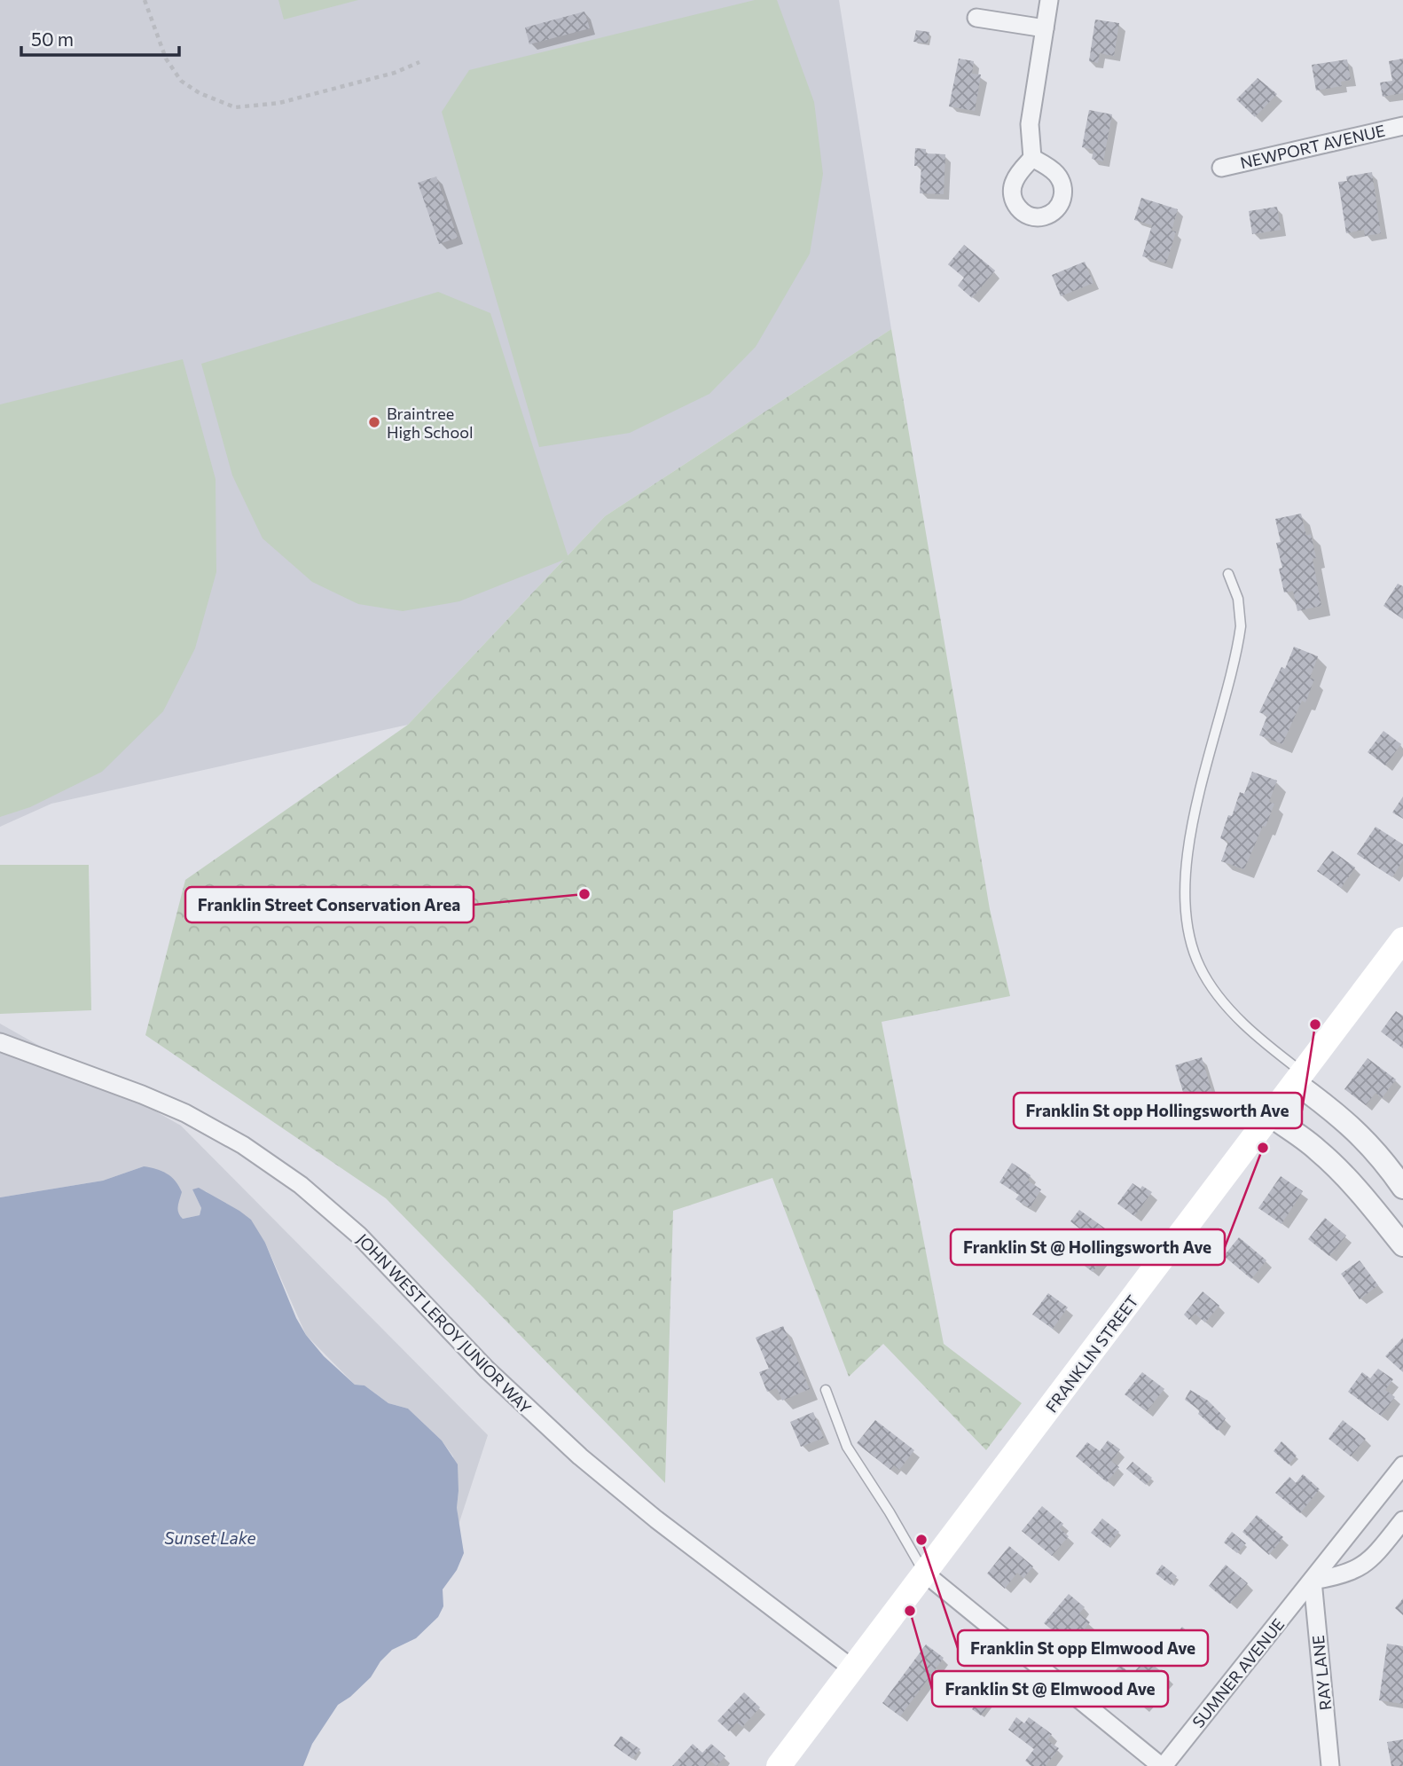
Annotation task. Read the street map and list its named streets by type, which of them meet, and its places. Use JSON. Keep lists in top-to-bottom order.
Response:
{
  "streets": {
    "main road": ["FRANKLIN STREET"],
    "street": [
      "NEWPORT AVENUE",
      "JOHN WEST LEROY JUNIOR WAY",
      "SUMNER AVENUE",
      "RAY LANE"
    ]
  },
  "crossings": [
    ["JOHN WEST LEROY JUNIOR WAY", "FRANKLIN STREET"],
    ["SUMNER AVENUE", "RAY LANE"]
  ],
  "water": ["Sunset Lake"],
  "places": [
    "Braintree High School",
    "Franklin Street Conservation Area",
    "Franklin St opp Hollingsworth Ave",
    "Franklin St @ Hollingsworth Ave",
    "Franklin St opp Elmwood Ave",
    "Franklin St @ Elmwood Ave"
  ],
  "scale_bar": "50 m"
}
